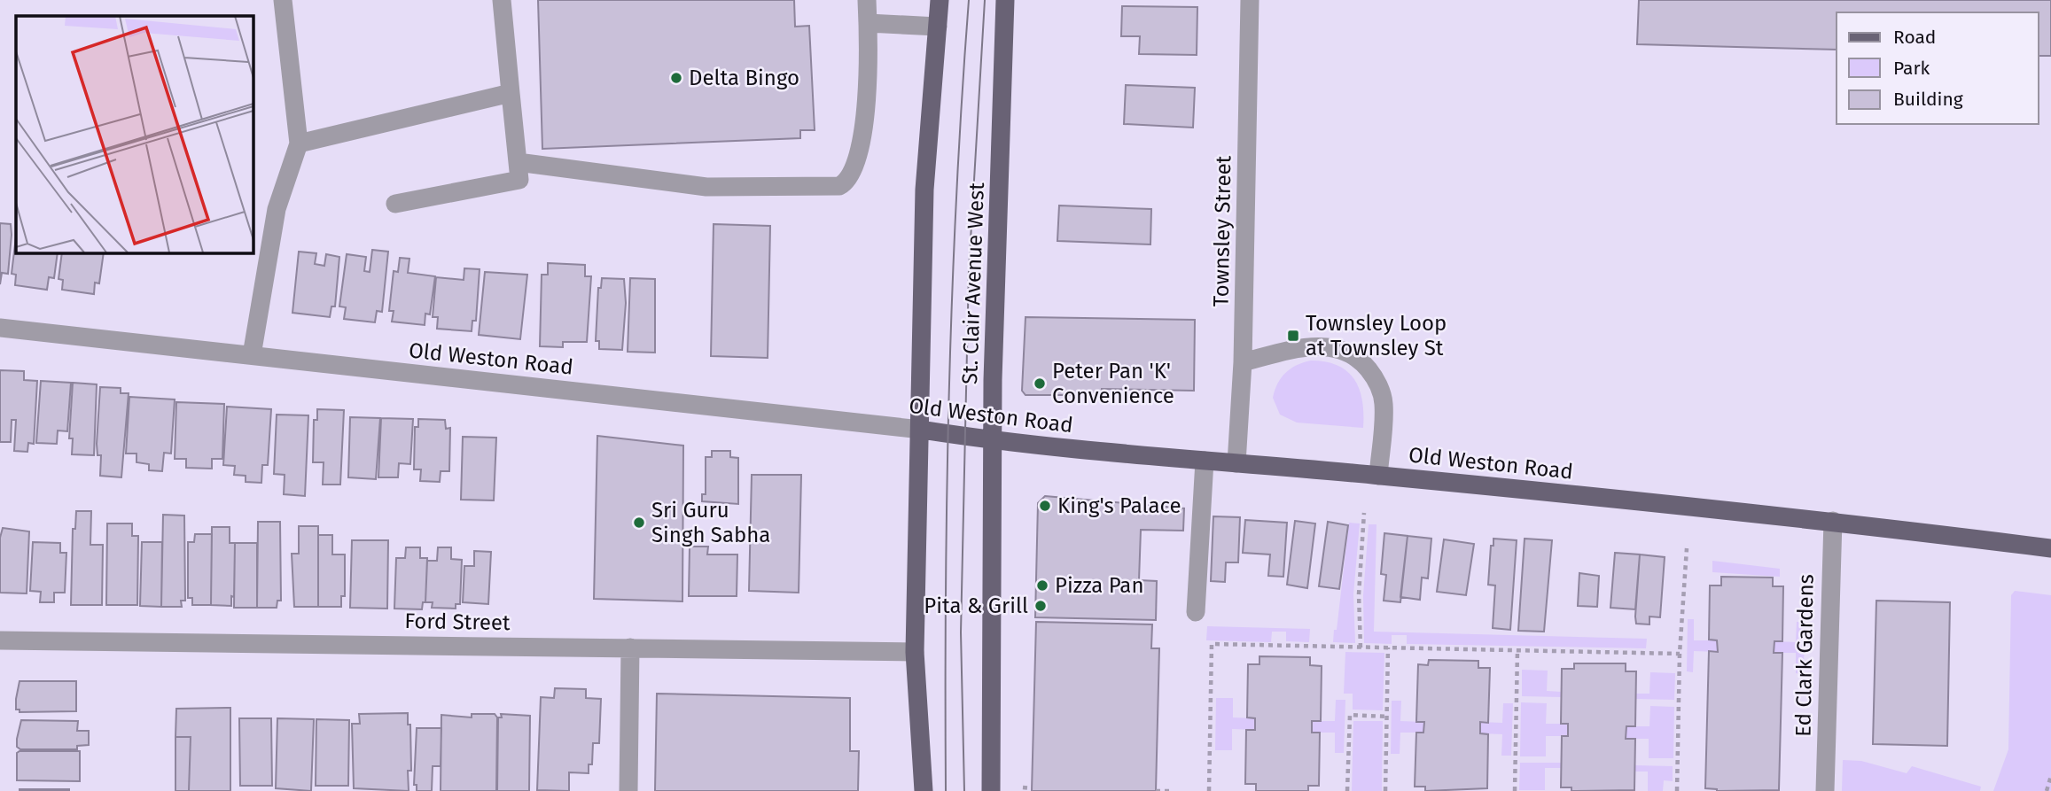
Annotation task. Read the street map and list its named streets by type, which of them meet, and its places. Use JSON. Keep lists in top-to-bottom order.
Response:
{
  "streets": {
    "main road": ["St. Clair Avenue West", "Old Weston Road"],
    "street": ["Townsley Street", "Ford Street", "Ed Clark Gardens"]
  },
  "crossings": [
    ["Townsley Street", "Old Weston Road"],
    ["St. Clair Avenue West", "Old Weston Road"],
    ["Old Weston Road", "Ed Clark Gardens"]
  ],
  "places": {
    "other": [
      "Delta Bingo",
      "Peter Pan 'K' Convenience",
      "King's Palace",
      "Sri Guru Singh Sabha",
      "Pizza Pan",
      "Pita & Grill"
    ],
    "transit": ["Townsley Loop at Townsley St"]
  },
  "legend": ["Road", "Park", "Building"]
}
